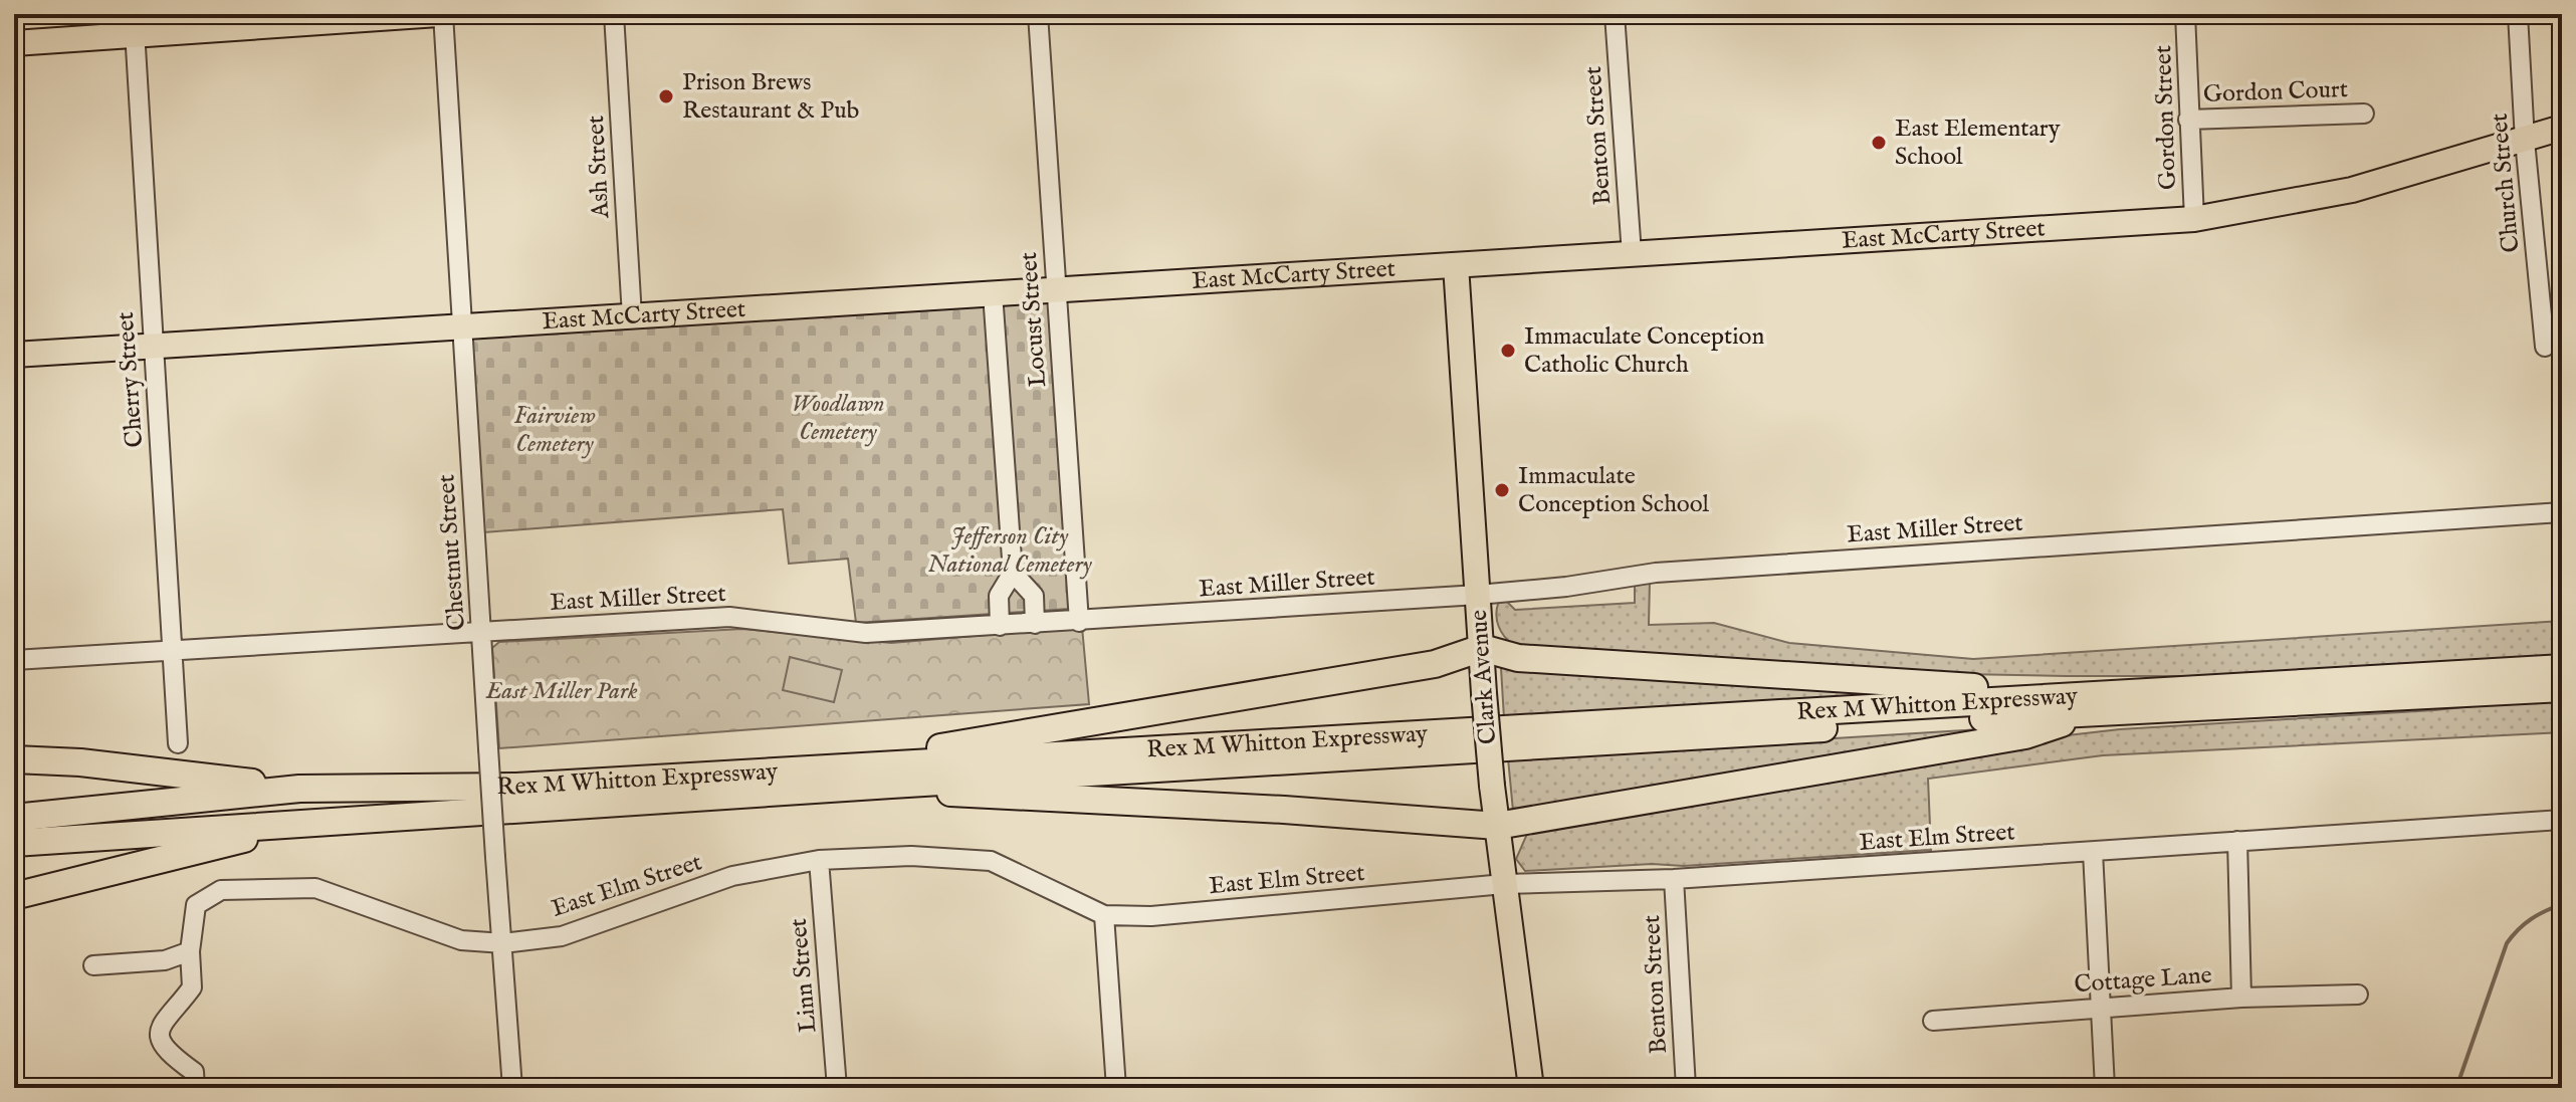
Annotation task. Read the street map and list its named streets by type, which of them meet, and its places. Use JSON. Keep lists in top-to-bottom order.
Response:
{
  "streets": {
    "highway": ["Rex M Whitton Expressway"],
    "main road": ["East McCarty Street", "Clark Avenue"],
    "street": [
      "Gordon Court",
      "Gordon Street",
      "Benton Street",
      "Ash Street",
      "Church Street",
      "Locust Street",
      "Cherry Street",
      "East Miller Street",
      "Chestnut Street",
      "East Elm Street",
      "Linn Street",
      "Cottage Lane"
    ]
  },
  "crossings": [
    ["Gordon Court", "Gordon Street"],
    ["Gordon Street", "East McCarty Street"],
    ["Benton Street", "East McCarty Street"],
    ["Benton Street", "East Elm Street"],
    ["Ash Street", "East McCarty Street"],
    ["Church Street", "East McCarty Street"],
    ["East McCarty Street", "Locust Street"],
    ["East McCarty Street", "Cherry Street"],
    ["East McCarty Street", "Chestnut Street"],
    ["East McCarty Street", "Clark Avenue"],
    ["Locust Street", "East Miller Street"],
    ["Cherry Street", "East Miller Street"],
    ["East Miller Street", "Chestnut Street"],
    ["East Miller Street", "Clark Avenue"],
    ["Chestnut Street", "East Elm Street"],
    ["Clark Avenue", "East Elm Street"],
    ["East Elm Street", "Linn Street"]
  ],
  "parks": [
    "Woodlawn Cemetery",
    "Fairview Cemetery",
    "Jefferson City National Cemetery",
    "East Miller Park"
  ],
  "places": [
    "Prison Brews Restaurant & Pub",
    "East Elementary School",
    "Immaculate Conception Catholic Church",
    "Immaculate Conception School"
  ]
}
